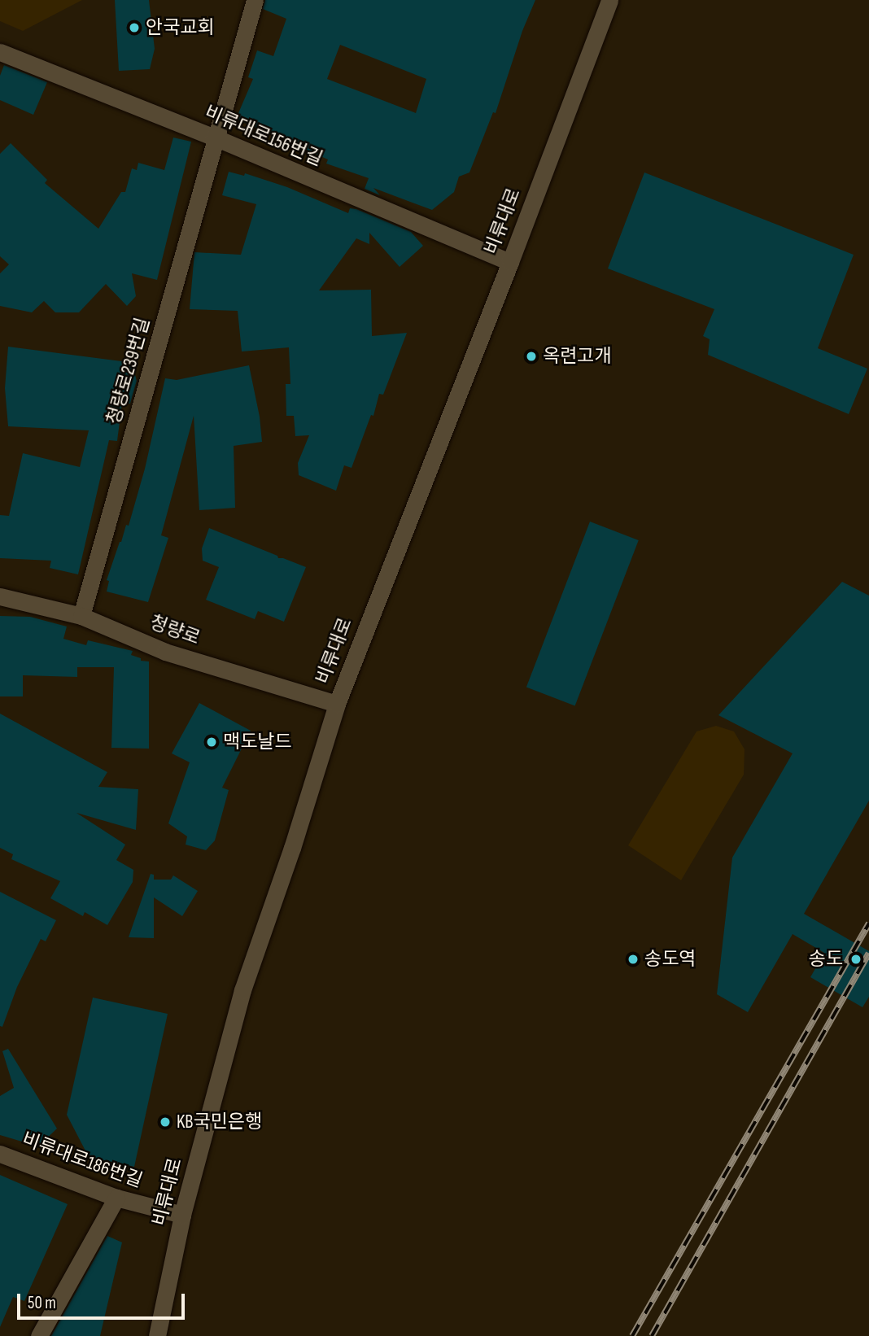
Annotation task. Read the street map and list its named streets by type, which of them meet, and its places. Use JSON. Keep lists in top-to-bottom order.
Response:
{
  "streets": {
    "street": [
      "비류대로156번길",
      "비류대로",
      "청량로239번길",
      "청량로",
      "비류대로186번길"
    ]
  },
  "crossings": [
    ["비류대로156번길", "비류대로"],
    ["비류대로156번길", "청량로239번길"],
    ["비류대로", "청량로"],
    ["비류대로", "비류대로186번길"],
    ["청량로239번길", "청량로"]
  ],
  "places": [
    "안국교회",
    "옥련고개",
    "맥도날드",
    "송도역",
    "송도",
    "KB국민은행"
  ],
  "scale_bar": "50 m"
}
